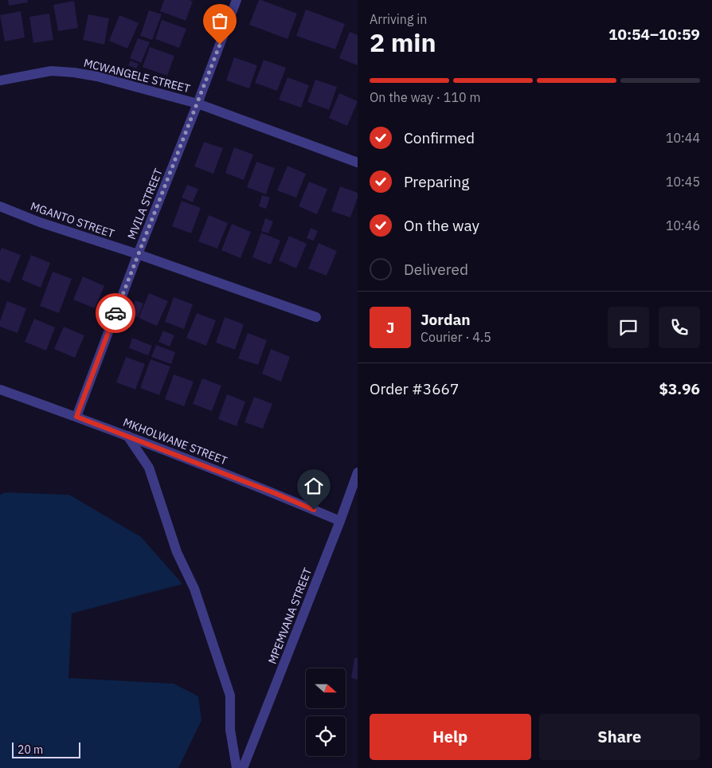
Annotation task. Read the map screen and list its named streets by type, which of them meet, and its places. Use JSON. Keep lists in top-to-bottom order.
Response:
{
  "streets": {
    "street": [
      "MCWANGELE STREET",
      "MVILA STREET",
      "MGANTO STREET",
      "MKHOLWANE STREET",
      "MPEMVANA STREET"
    ]
  },
  "crossings": [
    ["MCWANGELE STREET", "MVILA STREET"],
    ["MVILA STREET", "MGANTO STREET"],
    ["MVILA STREET", "MKHOLWANE STREET"],
    ["MKHOLWANE STREET", "MPEMVANA STREET"]
  ],
  "scale_bar": "20 m",
  "north": "right",
  "page": {
    "heading": ["2 min", "Arriving in", "10:54–10:59"],
    "panel": [
      "Jordan",
      "Courier · 4.5",
      "Order #3667",
      "$3.96"
    ],
    "bar": "On the way · 110 m",
    "list": [
      ["Confirmed", "10:44"],
      ["Preparing", "10:45"],
      ["On the way", "10:46"],
      "Delivered"
    ],
    "round": "J",
    "buttons": ["Help", "Share"],
    "scale": "20 m"
  }
}
